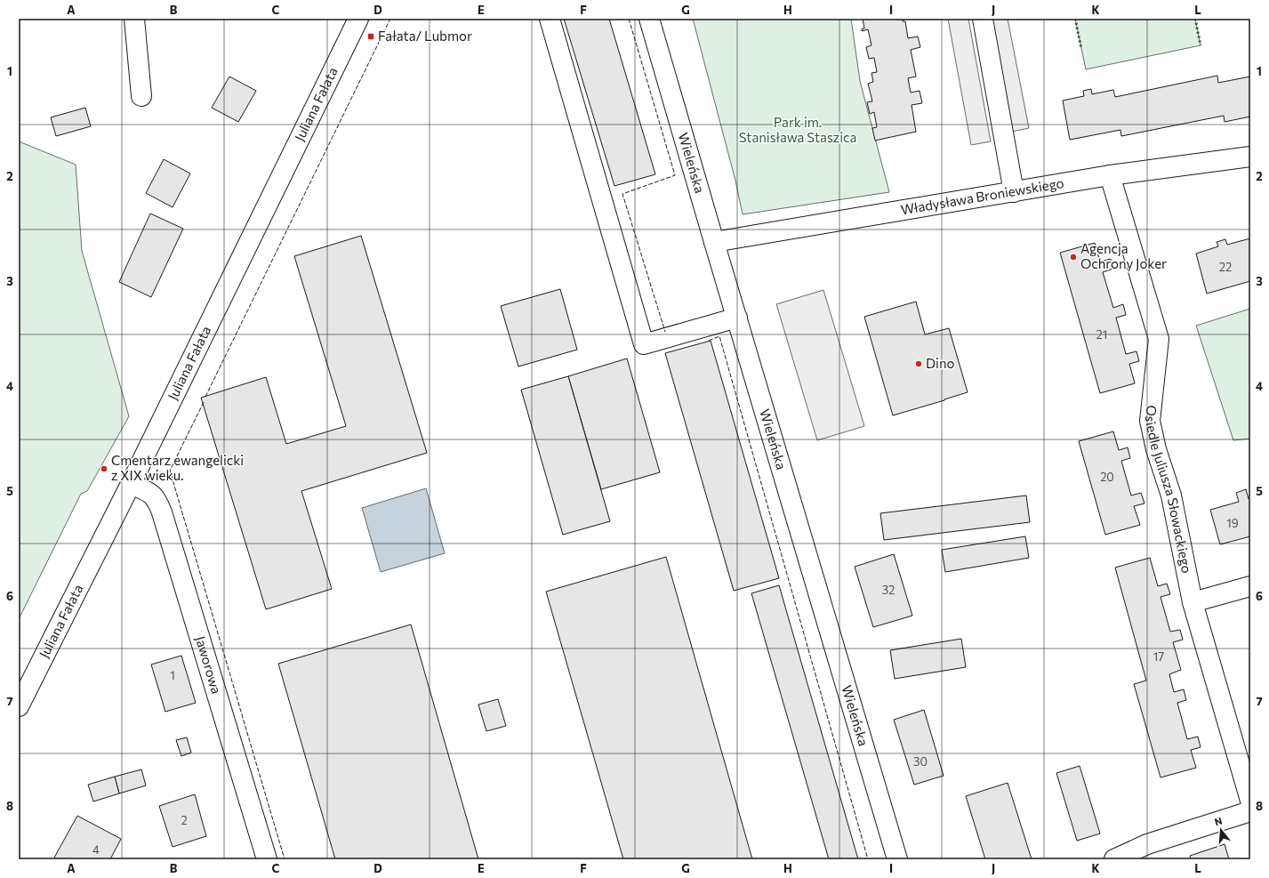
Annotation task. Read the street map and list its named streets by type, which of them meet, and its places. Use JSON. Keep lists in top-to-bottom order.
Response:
{
  "streets": {
    "street": [
      "Juliana Fałata",
      "Wieleńska",
      "Władysława Broniewskiego",
      "Osiedle Juliusza Słowackiego",
      "Jaworowa"
    ]
  },
  "crossings": [
    ["Juliana Fałata", "Jaworowa"],
    ["Wieleńska", "Władysława Broniewskiego"],
    ["Władysława Broniewskiego", "Osiedle Juliusza Słowackiego"]
  ],
  "parks": ["Park im. Stanisława Staszica"],
  "places": {
    "transit": ["Fałata/ Lubmor"],
    "other": ["Agencja Ochrony Joker", "Dino", "Cmentarz ewangelicki z XIX wieku."]
  },
  "house_numbers": [
    "22",
    "21",
    "20",
    "19",
    "32",
    "17",
    "1",
    "30",
    "2",
    "4"
  ],
  "north": "top",
  "grid": {
    "columns": [
      "A",
      "B",
      "C",
      "D",
      "E",
      "F",
      "G",
      "H",
      "I",
      "J",
      "K",
      "L"
    ],
    "rows": [
      "1",
      "2",
      "3",
      "4",
      "5",
      "6",
      "7",
      "8"
    ]
  }
}
